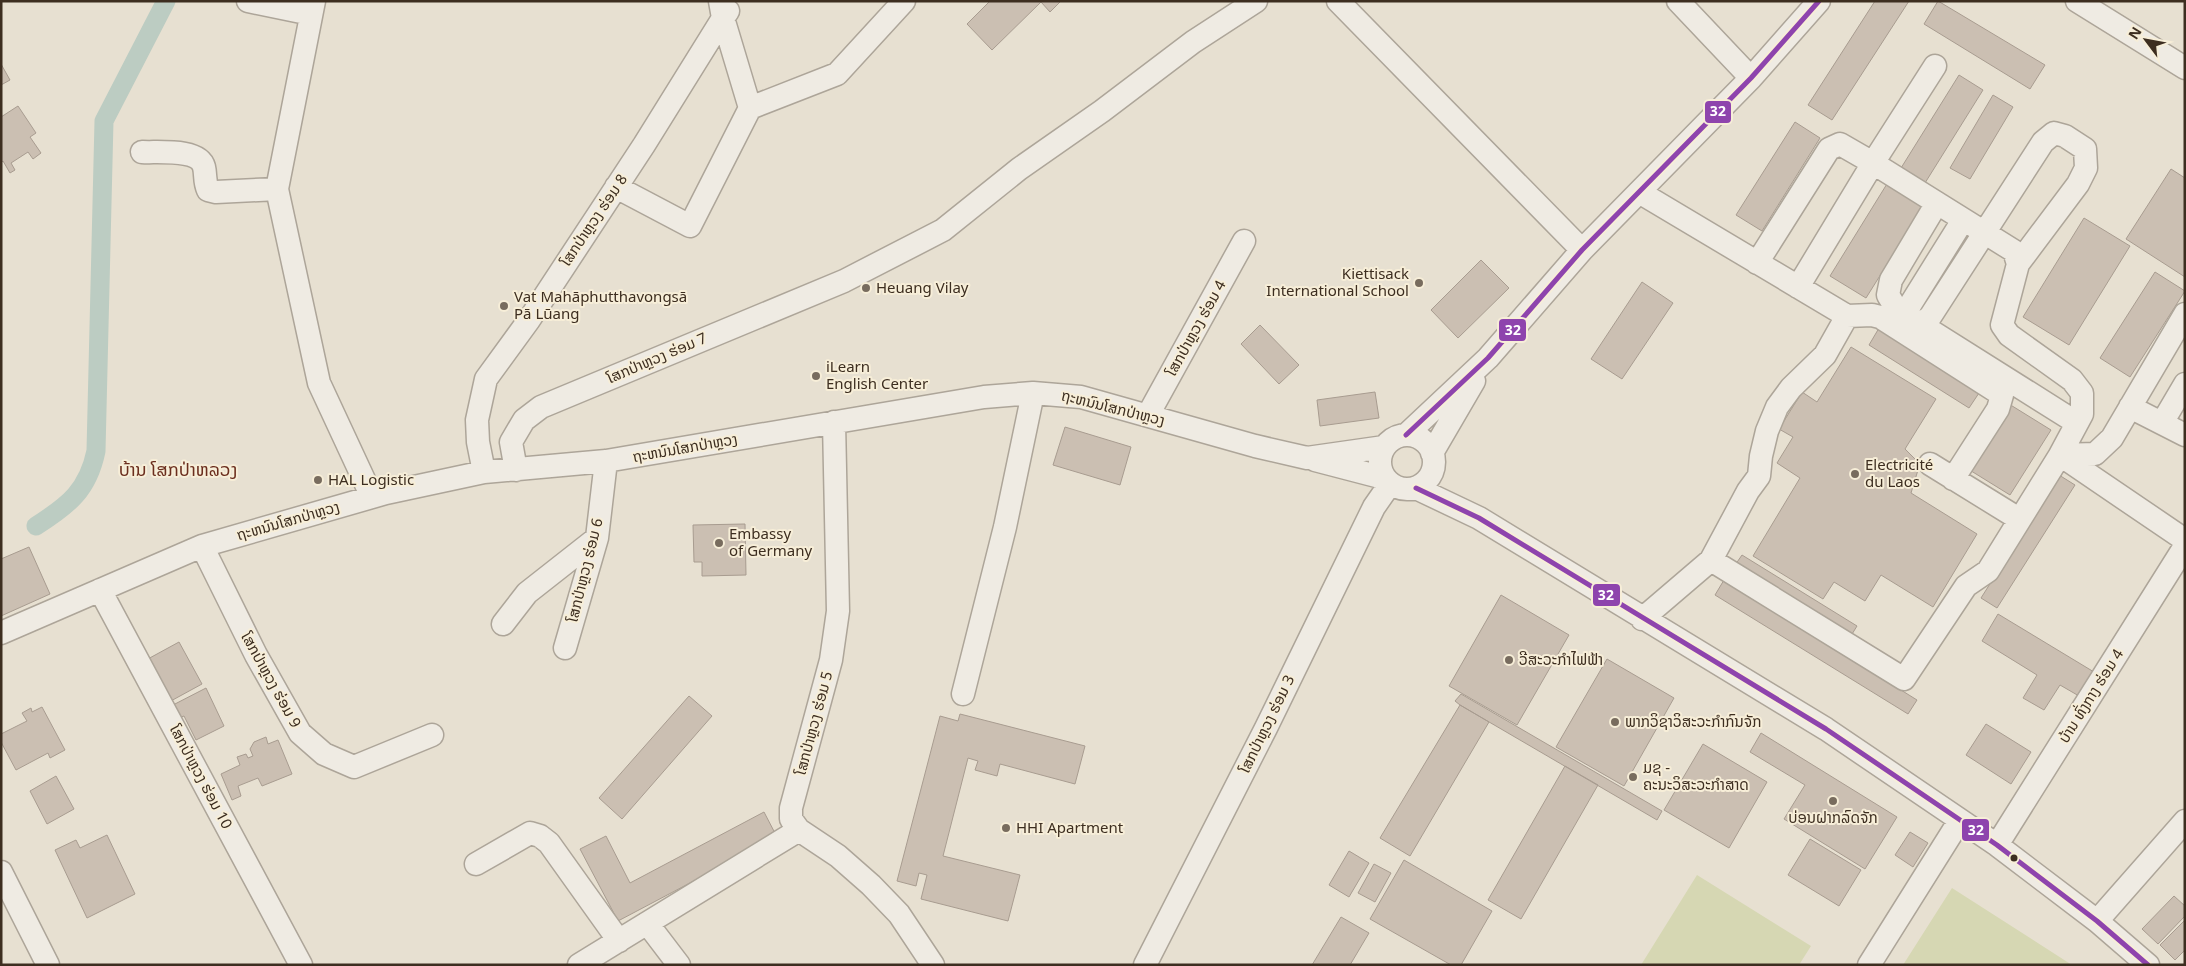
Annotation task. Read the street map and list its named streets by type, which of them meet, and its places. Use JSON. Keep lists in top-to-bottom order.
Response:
{
  "streets": {
    "street": [
      "ໂສກປ່າຫຼວງ ຮ່ອມ 8",
      "ໂສກປ່າຫຼວງ ຮ່ອມ 4",
      "ໂສກປ່າຫຼວງ ຮ່ອມ 7",
      "ຖະຫນົນໂສກປ່າຫຼວງ",
      "ໂສກປ່າຫຼວງ ຮ່ອມ 6",
      "ໂສກປ່າຫຼວງ ຮ່ອມ 9",
      "ບ້ານ ທົ່ງກາງ ຮ່ອມ 4",
      "ໂສກປ່າຫຼວງ ຮ່ອມ 5",
      "ໂສກປ່າຫຼວງ ຮ່ອມ 3",
      "ໂສກປ່າຫຼວງ ຮ່ອມ 10"
    ]
  },
  "crossings": [
    ["ໂສກປ່າຫຼວງ ຮ່ອມ 8", "ຖະຫນົນໂສກປ່າຫຼວງ"],
    ["ໂສກປ່າຫຼວງ ຮ່ອມ 4", "ຖະຫນົນໂສກປ່າຫຼວງ"],
    ["ໂສກປ່າຫຼວງ ຮ່ອມ 7", "ຖະຫນົນໂສກປ່າຫຼວງ"],
    ["ຖະຫນົນໂສກປ່າຫຼວງ", "ໂສກປ່າຫຼວງ ຮ່ອມ 6"],
    ["ຖະຫນົນໂສກປ່າຫຼວງ", "ໂສກປ່າຫຼວງ ຮ່ອມ 9"],
    ["ຖະຫນົນໂສກປ່າຫຼວງ", "ໂສກປ່າຫຼວງ ຮ່ອມ 5"],
    ["ຖະຫນົນໂສກປ່າຫຼວງ", "ໂສກປ່າຫຼວງ ຮ່ອມ 3"],
    ["ຖະຫນົນໂສກປ່າຫຼວງ", "ໂສກປ່າຫຼວງ ຮ່ອມ 10"]
  ],
  "districts": ["ບ້ານ ໂສກປ່າຫລວງ"],
  "places": [
    "Kiettisack International School",
    "Heuang Vilay",
    "Vat Mahāphutthavongsā Pā Lūang",
    "iLearn English Center",
    "Electricité du Laos",
    "HAL Logistic",
    "Embassy of Germany",
    "ວີສະວະກຳໄຟຟ້າ",
    "ພາກວິຊາວິສະວະກຳກົນຈັກ",
    "ມຊ - ຄະນະວິສະວະກຳສາດ",
    "ບ່ອນຝາກລົດຈັກ",
    "HHI Apartment"
  ],
  "lines": ["transit line 32"],
  "north": "top left"
}
